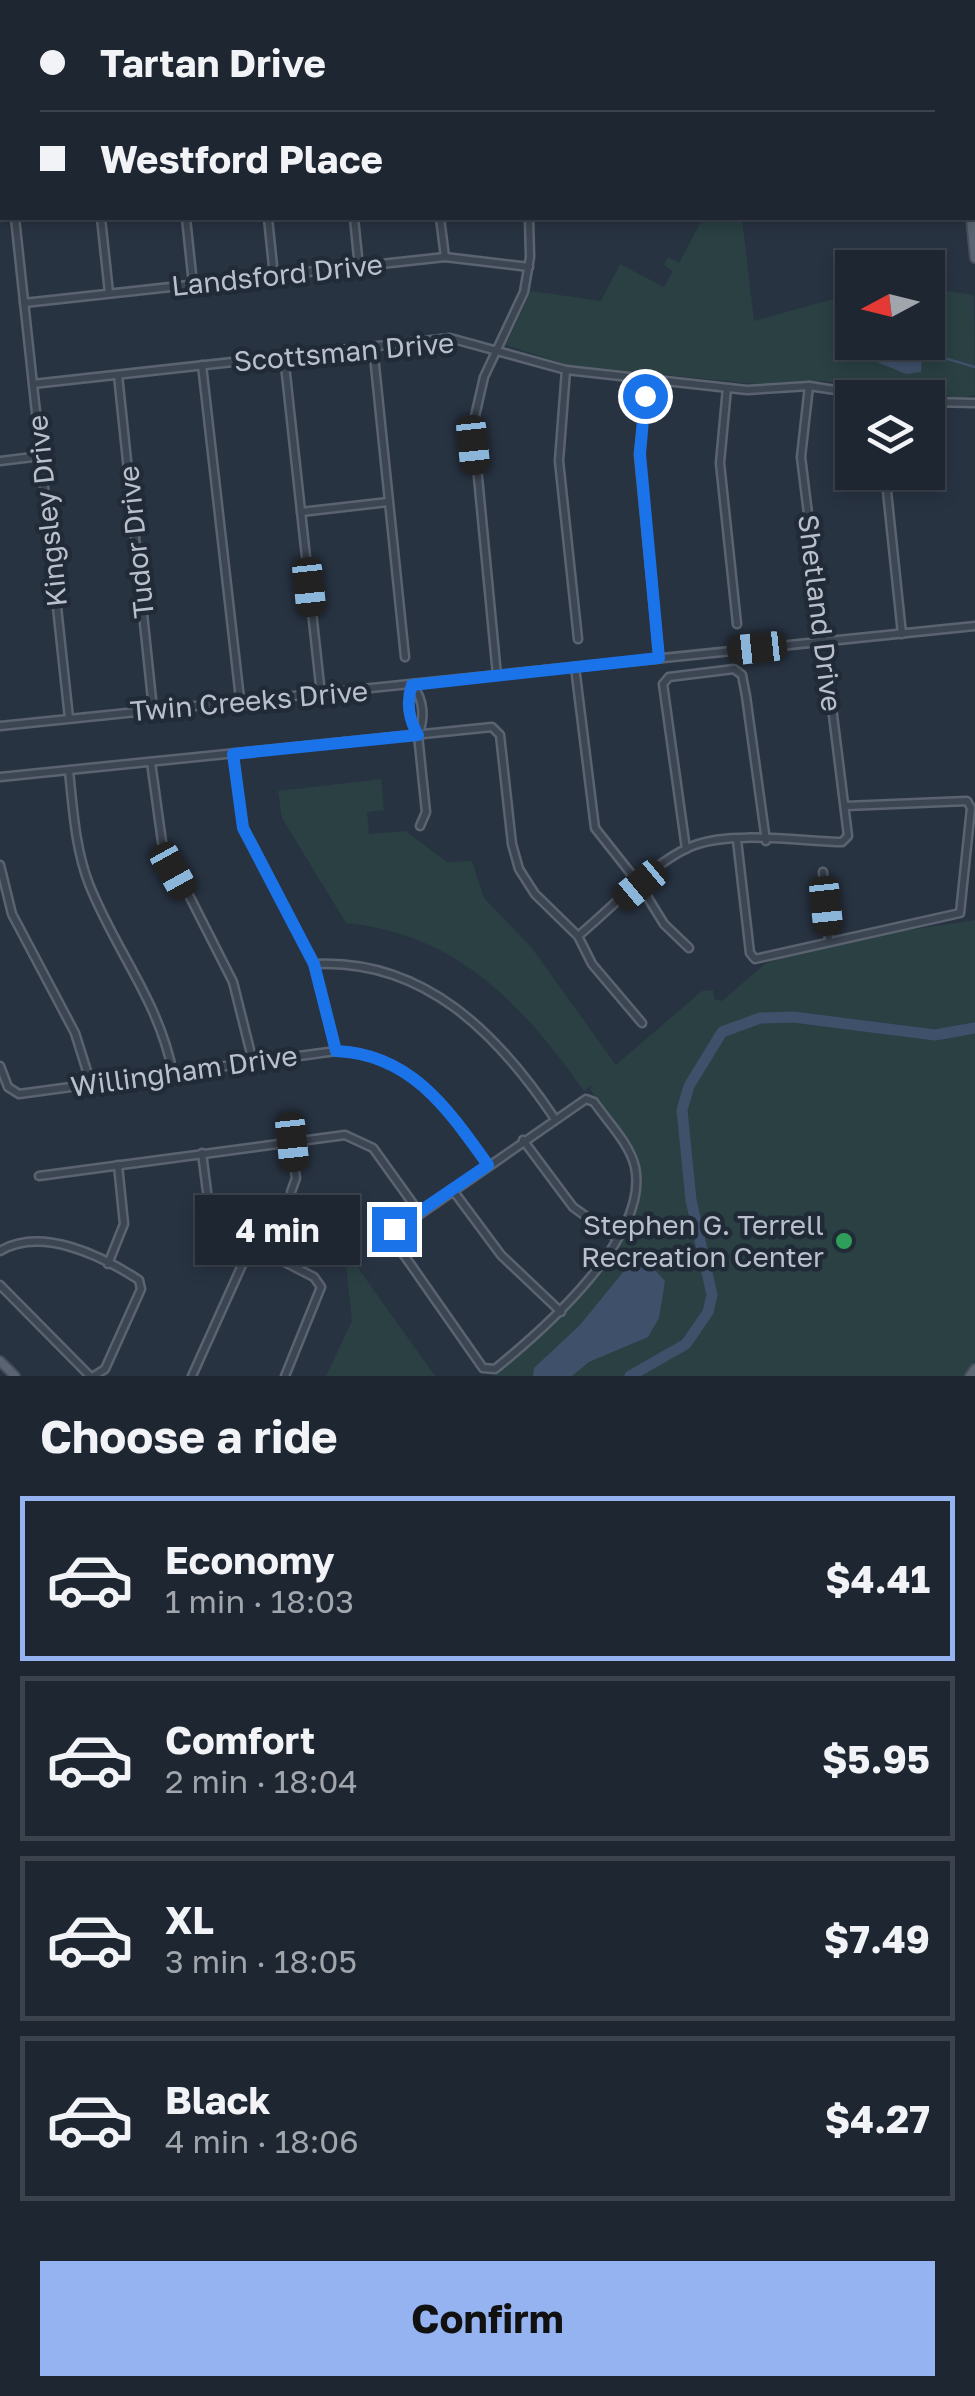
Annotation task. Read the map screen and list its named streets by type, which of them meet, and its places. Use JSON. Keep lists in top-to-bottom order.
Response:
{
  "streets": {
    "street": [
      "Landsford Drive",
      "Scottsman Drive",
      "Kingsley Drive",
      "Tudor Drive",
      "Shetland Drive",
      "Twin Creeks Drive",
      "Willingham Drive"
    ]
  },
  "crossings": [
    ["Landsford Drive", "Kingsley Drive"],
    ["Scottsman Drive", "Kingsley Drive"],
    ["Scottsman Drive", "Tudor Drive"],
    ["Scottsman Drive", "Shetland Drive"],
    ["Kingsley Drive", "Twin Creeks Drive"],
    ["Tudor Drive", "Twin Creeks Drive"],
    ["Shetland Drive", "Twin Creeks Drive"]
  ],
  "places": ["Stephen G. Terrell Recreation Center"],
  "north": "left",
  "page": {
    "banner": ["Tartan Drive", "Westford Place"],
    "bubble": "4 min",
    "heading": "Choose a ride",
    "list": [
      {
        "name": "Economy",
        "note": "1 min · 18:03",
        "value": "$4.41"
      },
      {
        "name": "Comfort",
        "note": "2 min · 18:04",
        "value": "$5.95"
      },
      {
        "name": "XL",
        "note": "3 min · 18:05",
        "value": "$7.49"
      },
      {
        "name": "Black",
        "note": "4 min · 18:06",
        "value": "$4.27"
      }
    ],
    "buttons": "Confirm"
  }
}
